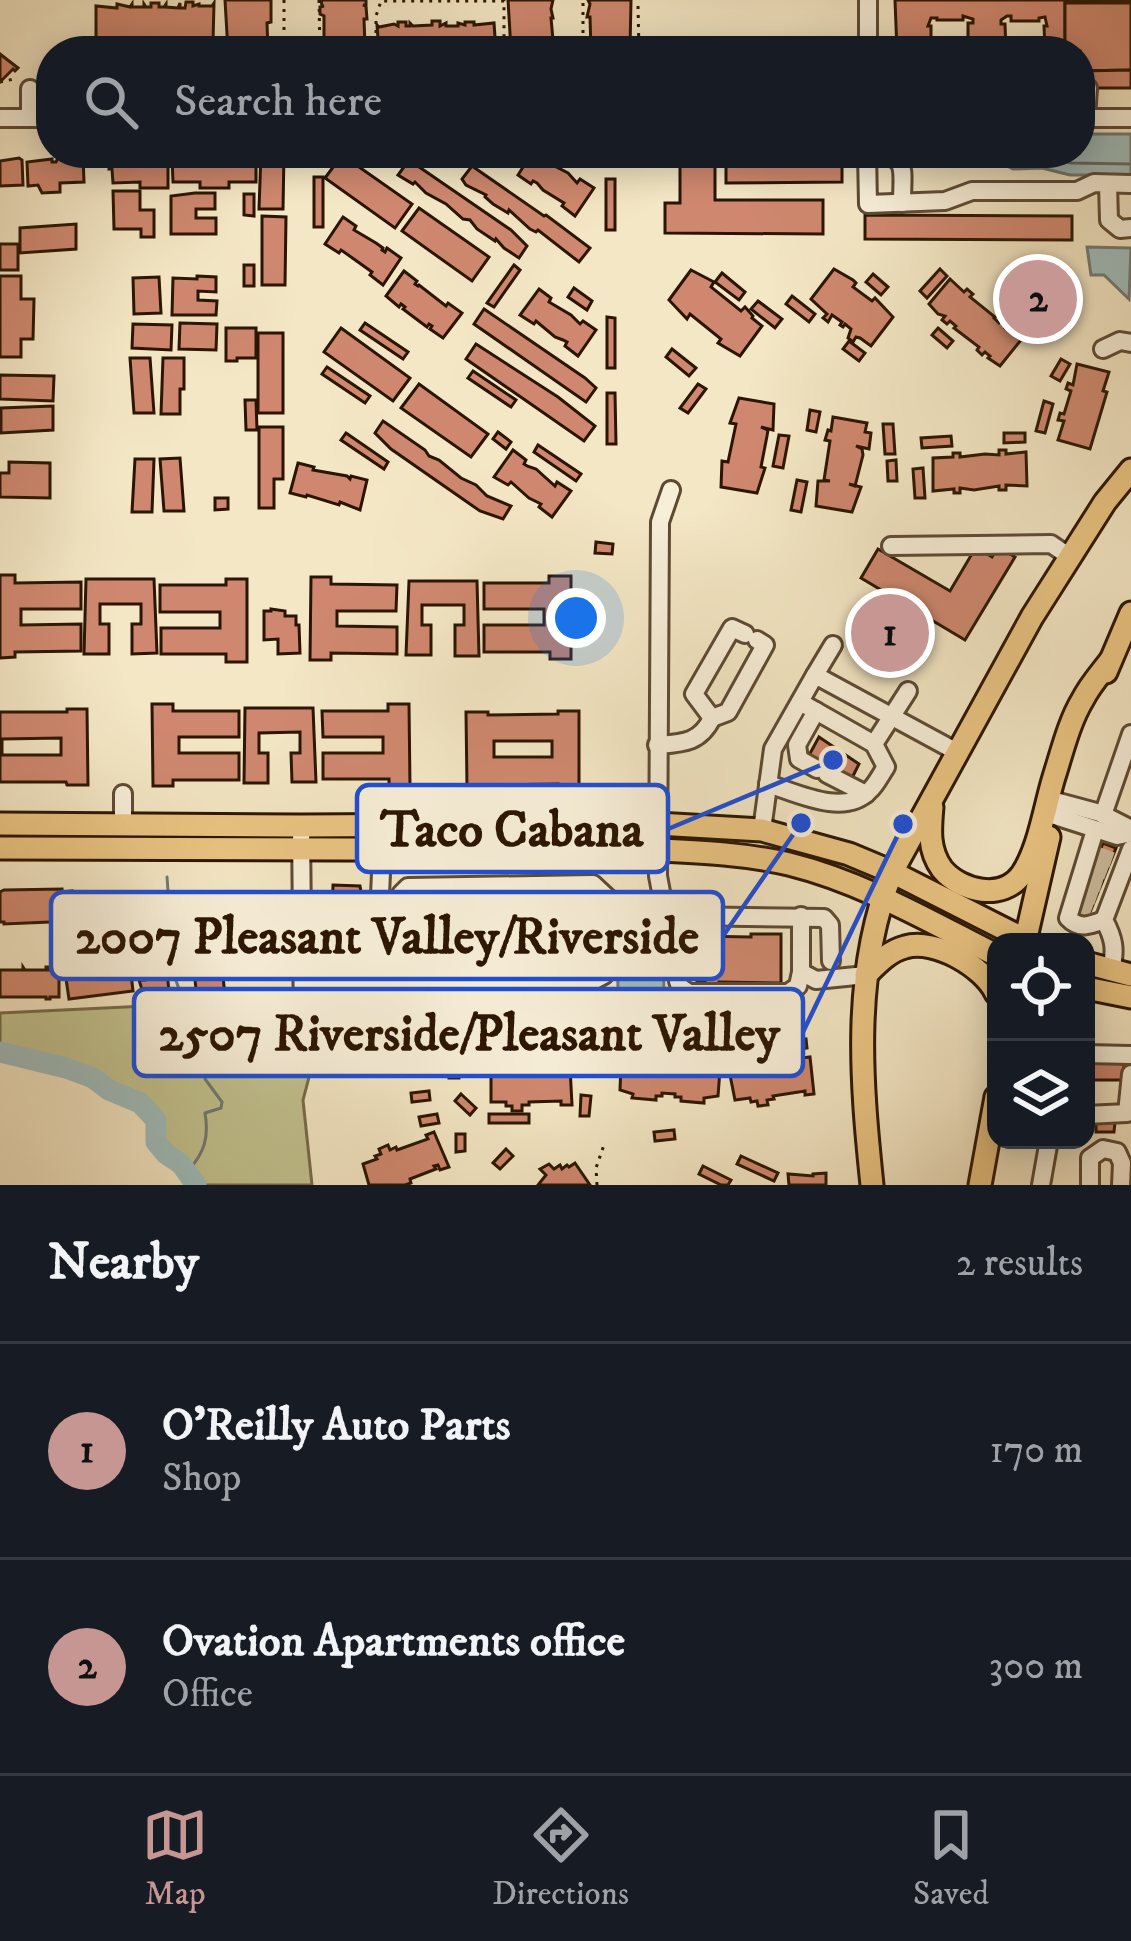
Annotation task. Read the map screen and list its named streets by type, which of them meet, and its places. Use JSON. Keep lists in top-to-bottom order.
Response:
{
  "places": ["Taco Cabana", "2007 Pleasant Valley/Riverside", "2507 Riverside/Pleasant Valley"],
  "page": {
    "search": "Search here",
    "pins": ["2", "1"],
    "heading": ["Nearby", "2 results"],
    "list": [
      {
        "mark": "1",
        "name": "O'Reilly Auto Parts",
        "note": "Shop",
        "value": "170 m"
      },
      {
        "mark": "2",
        "name": "Ovation Apartments office",
        "note": "Office",
        "value": "300 m"
      }
    ],
    "nav": ["Map", "Directions", "Saved"]
  }
}
